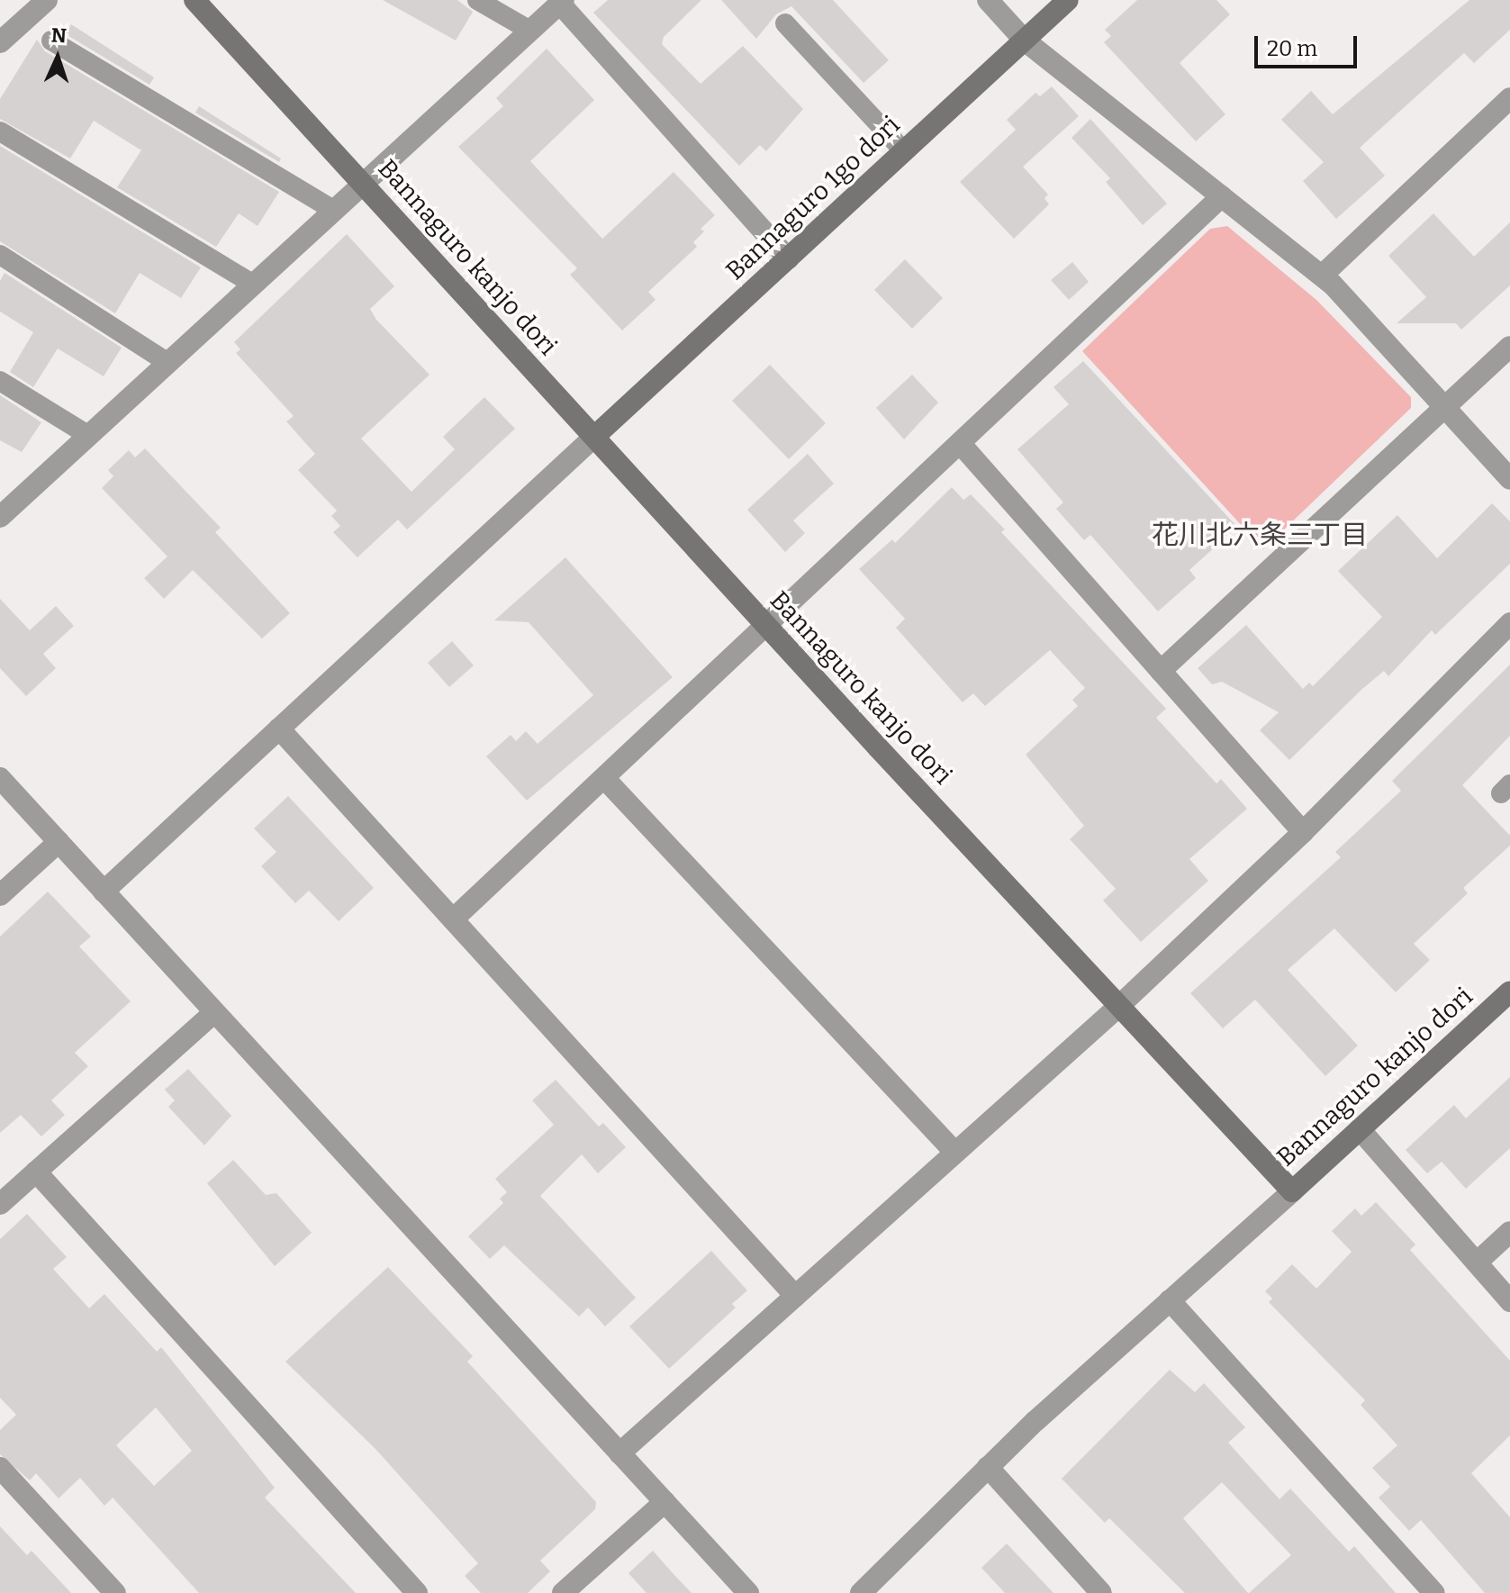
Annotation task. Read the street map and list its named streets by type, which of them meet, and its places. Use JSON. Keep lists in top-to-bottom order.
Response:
{
  "streets": {
    "street": ["Bannaguro 1go dori", "Bannaguro kanjo dori"]
  },
  "crossings": [
    ["Bannaguro 1go dori", "Bannaguro kanjo dori"]
  ],
  "districts": ["花川北六条三丁目"],
  "scale_bar": "20 m",
  "north": "top"
}
